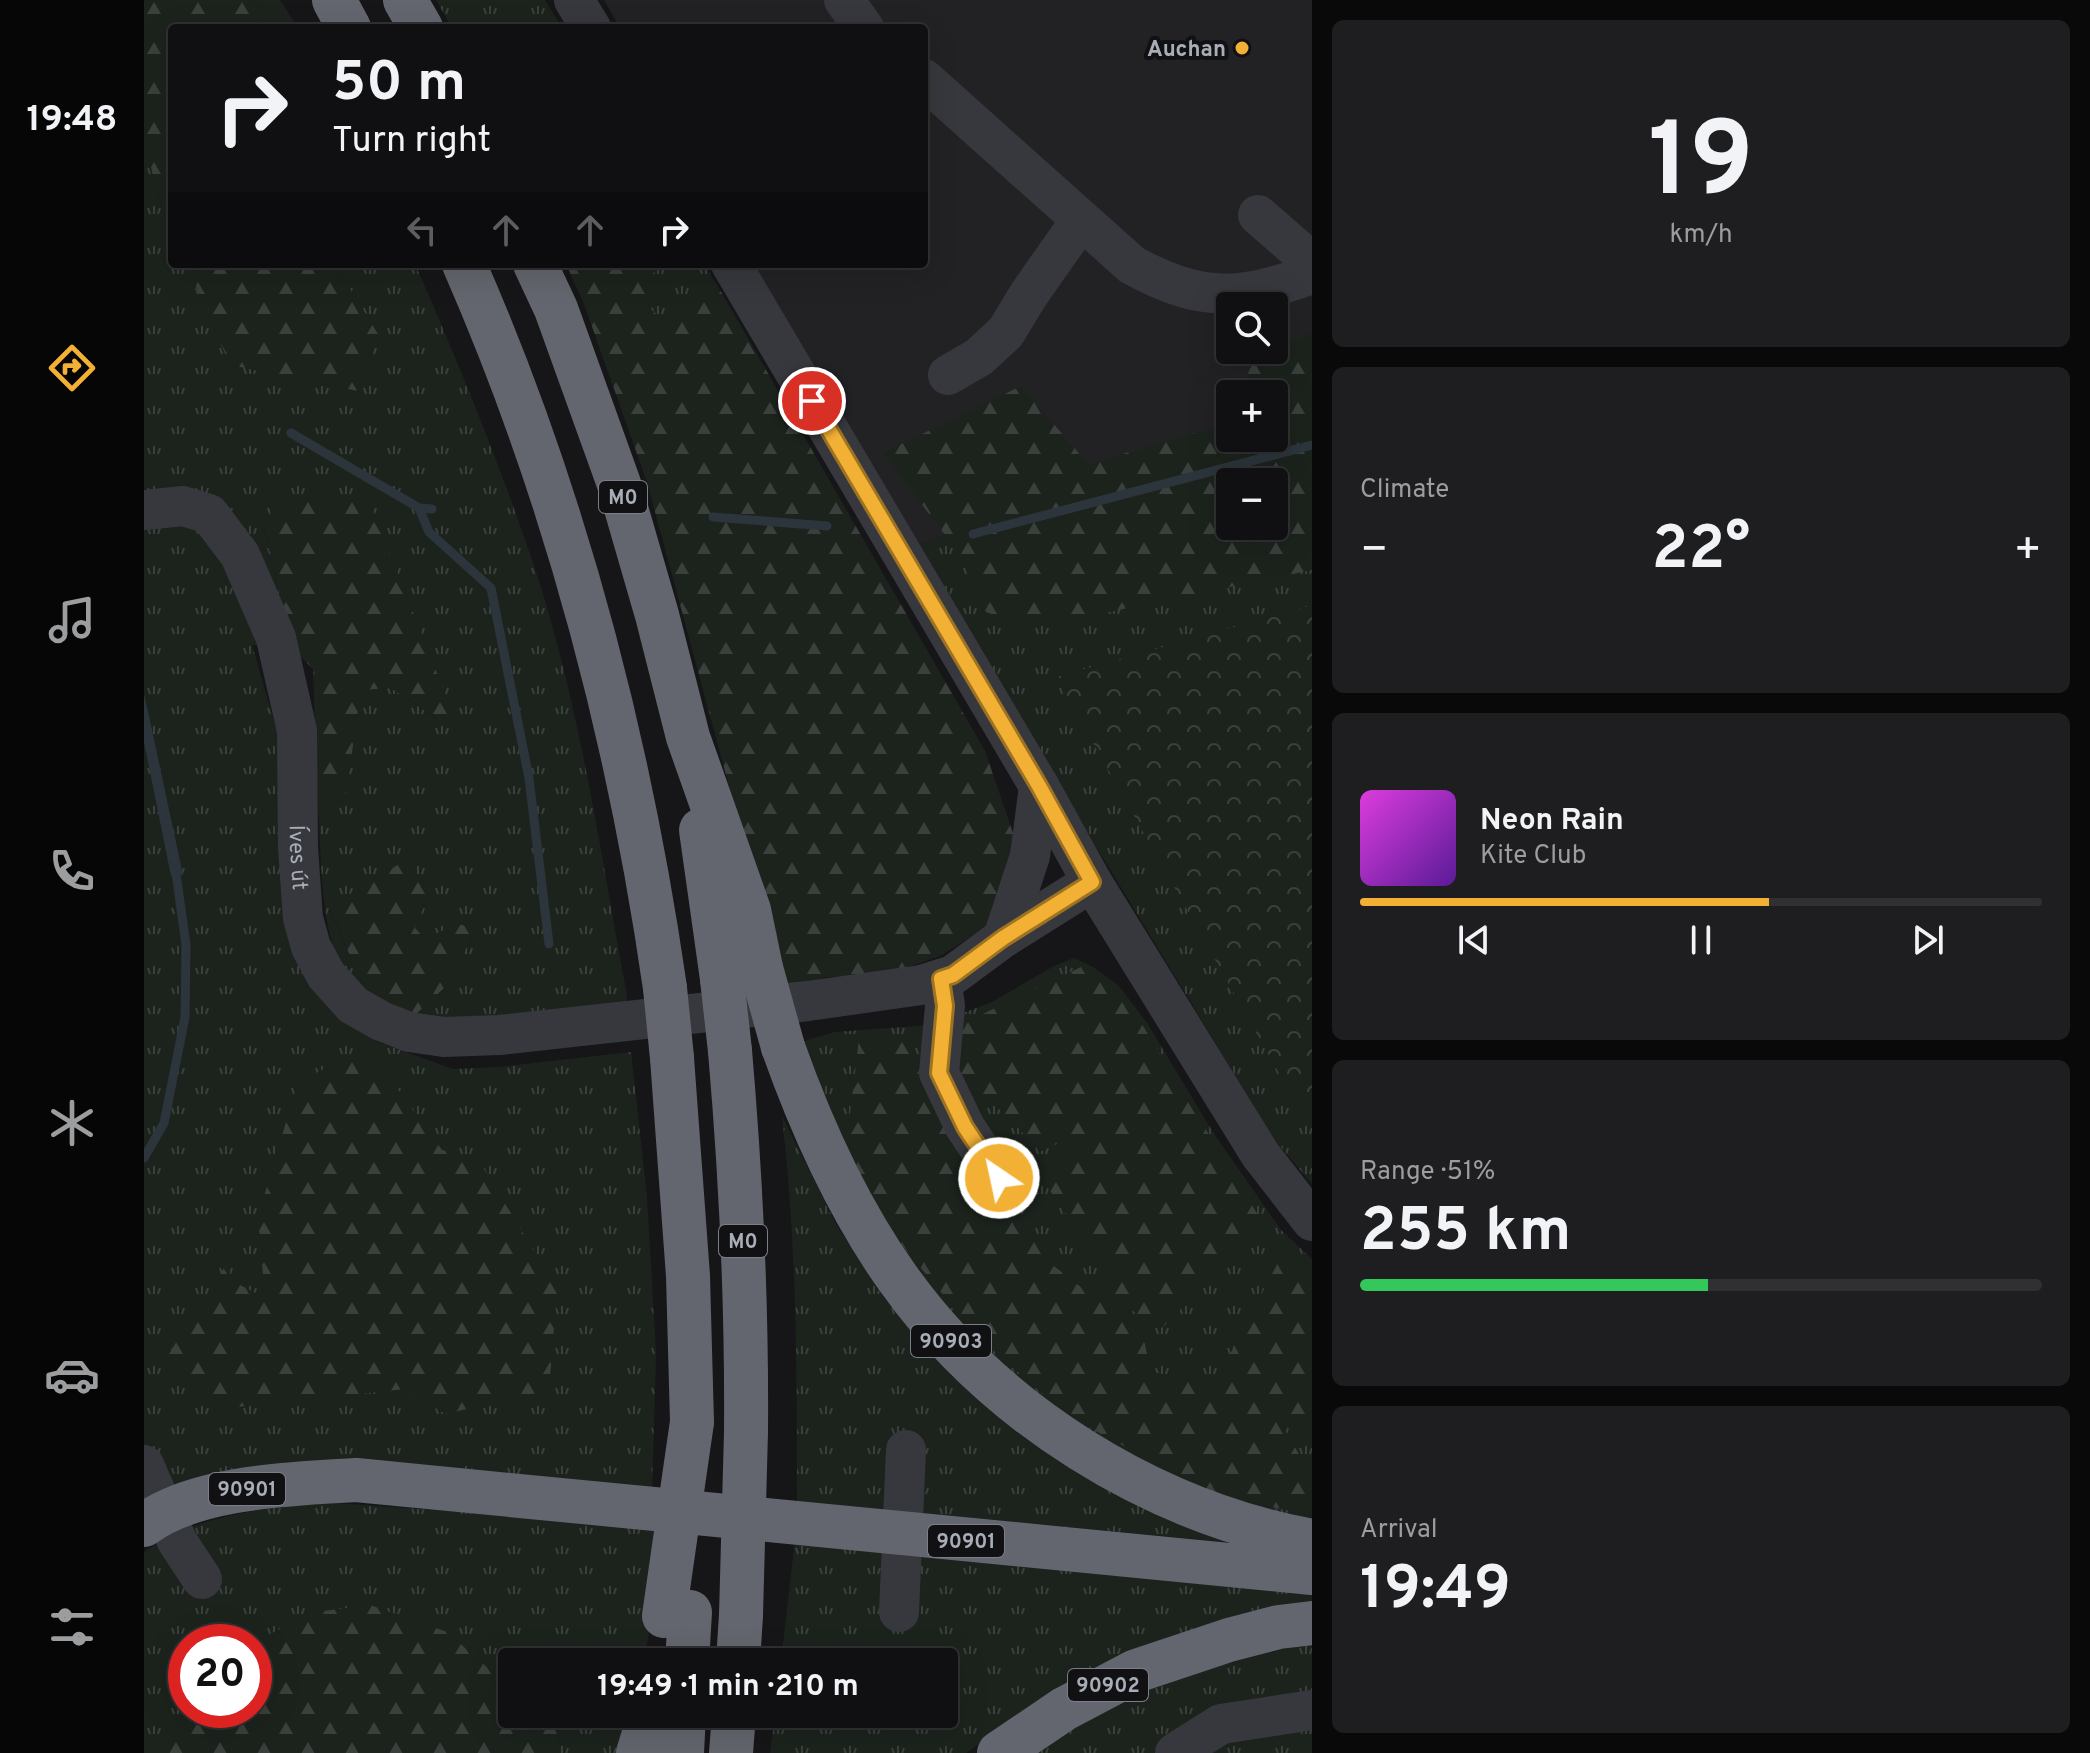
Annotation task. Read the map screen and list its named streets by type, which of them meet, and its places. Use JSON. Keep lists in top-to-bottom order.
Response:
{
  "streets": {
    "highway": [
      "M0",
      "90903",
      "90901",
      "90902"
    ],
    "street": ["Íves út"]
  },
  "crossings": [
    ["M0", "90903"]
  ],
  "places": ["Auchan"],
  "page": {
    "tabs": "19:48",
    "tile": [
      ["19", "km/h"],
      "Climate",
      ["Range · 51%", "255 km"],
      ["Arrival", "19:49"]
    ],
    "turn": ["50 m", "Turn right"],
    "map_buttons": ["+", "−"],
    "heat": ["−", "22°", "+"],
    "song": ["Neon Rain", "Kite Club"],
    "limit": "20",
    "trip": "19:49 · 1 min · 210 m"
  }
}
